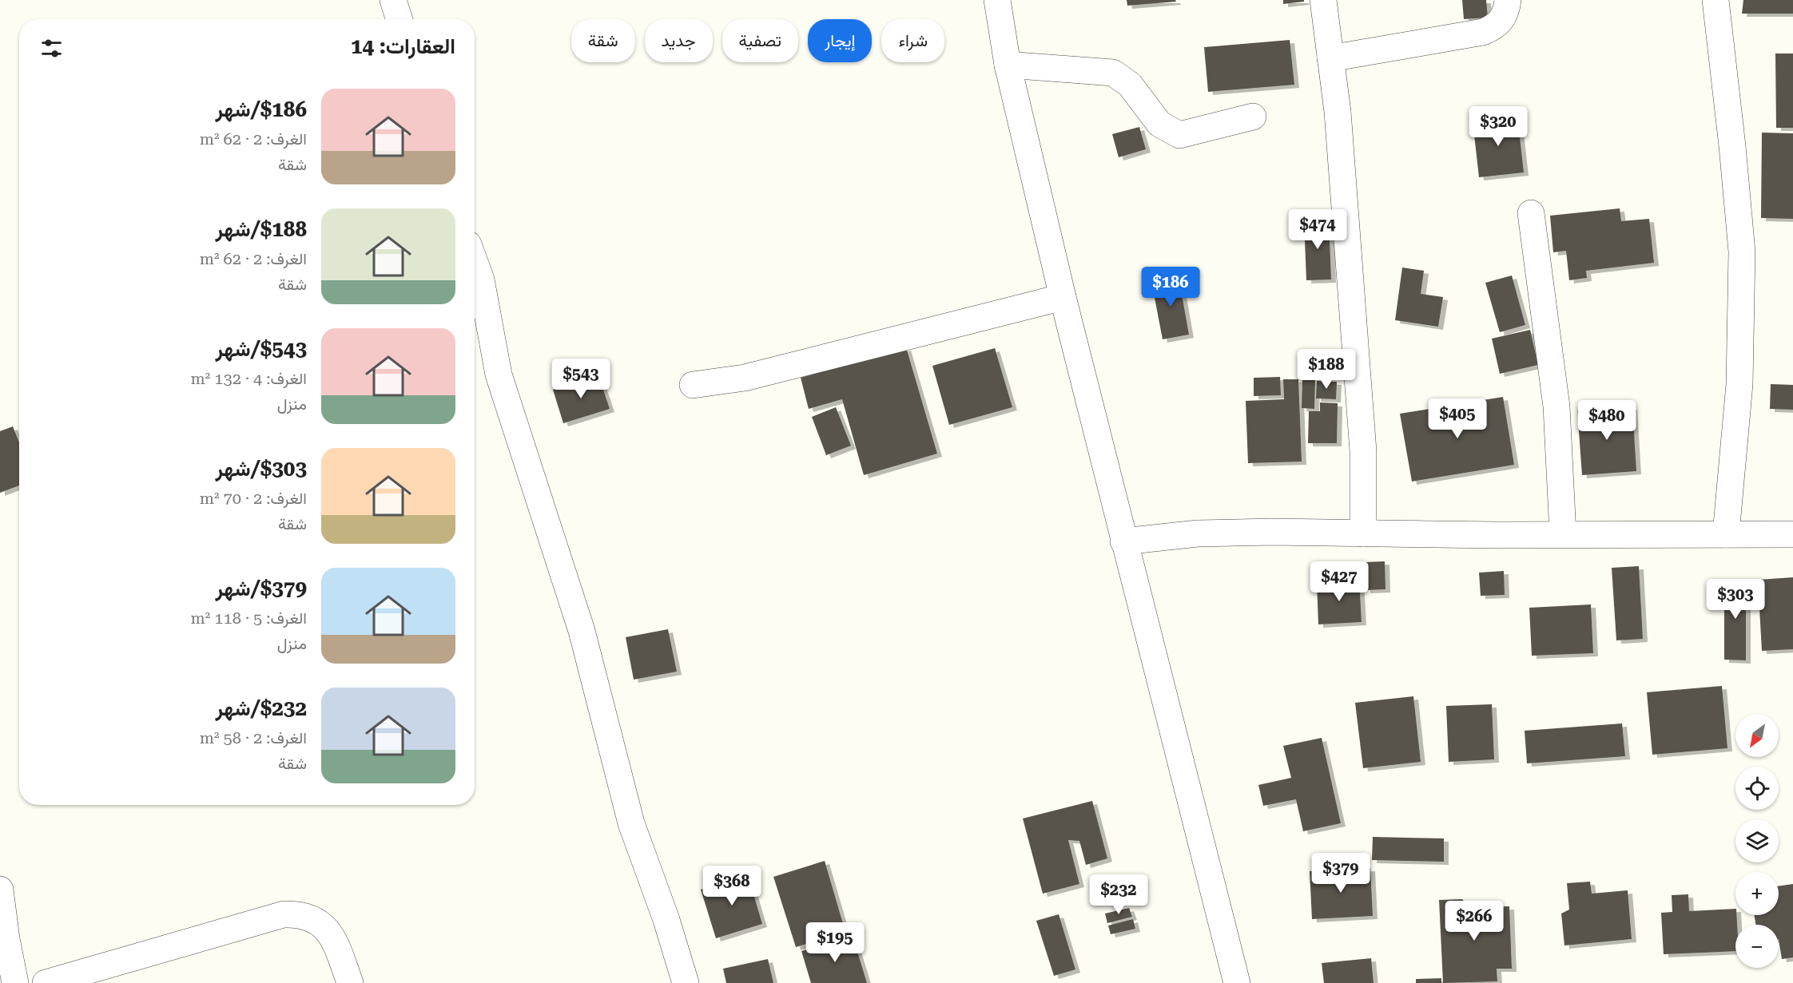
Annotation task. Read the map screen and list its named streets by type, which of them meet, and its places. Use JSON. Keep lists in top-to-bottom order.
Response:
{
  "north": "bottom left",
  "page": {
    "chip": [
      "شراء",
      "إيجار",
      "تصفية",
      "جديد",
      "شقة"
    ],
    "heading": "العقارات: 14",
    "list": [
      {
        "name": "$186/شهر",
        "note": "الغرف: 2 · 62 m² · شقة"
      },
      {
        "name": "$188/شهر",
        "note": "الغرف: 2 · 62 m² · شقة"
      },
      {
        "name": "$543/شهر",
        "note": "الغرف: 4 · 132 m² · منزل"
      },
      {
        "name": "$303/شهر",
        "note": "الغرف: 2 · 70 m² · شقة"
      },
      {
        "name": "$379/شهر",
        "note": "الغرف: 5 · 118 m² · منزل"
      },
      {
        "name": "$232/شهر",
        "note": "الغرف: 2 · 58 m² · شقة"
      }
    ],
    "price": [
      "$320",
      "$474",
      "$186",
      "$188",
      "$543",
      "$405",
      "$480",
      "$427",
      "$303",
      "$379",
      "$368",
      "$232",
      "$266",
      "$195"
    ],
    "map_buttons": ["+", "−"]
  }
}
